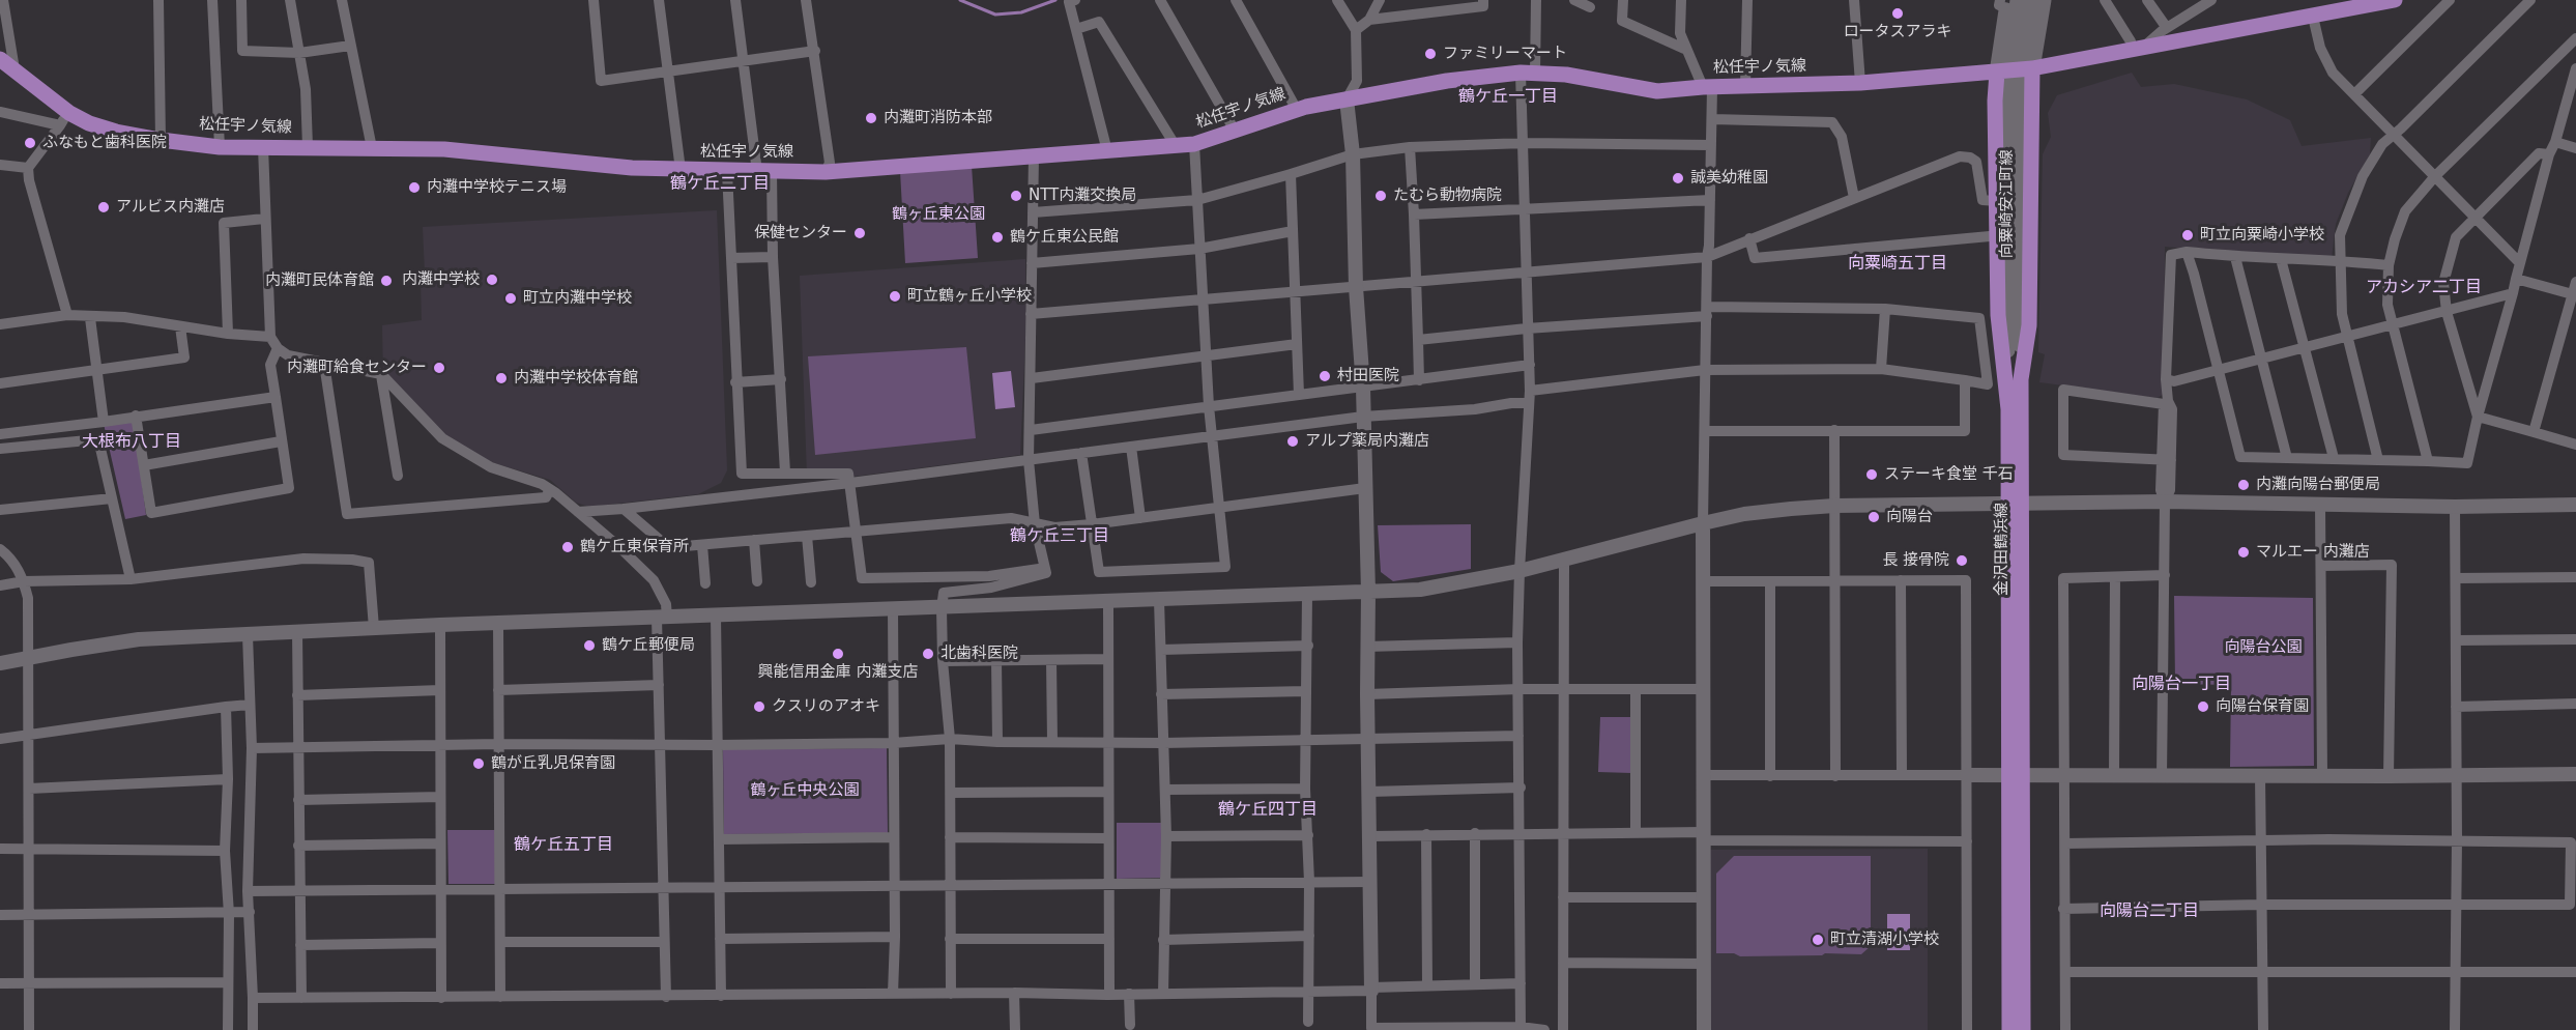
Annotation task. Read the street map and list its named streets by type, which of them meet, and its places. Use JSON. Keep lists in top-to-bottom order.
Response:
{
  "streets": {
    "main road": ["松任宇ノ気線", "向粟崎安江町線", "金沢田鶴浜線"]
  },
  "crossings": [
    ["松任宇ノ気線", "金沢田鶴浜線"],
    ["向粟崎安江町線", "金沢田鶴浜線"]
  ],
  "districts": [
    "鶴ケ丘一丁目",
    "鶴ケ丘二丁目",
    "向粟崎五丁目",
    "アカシア二丁目",
    "大根布八丁目",
    "鶴ケ丘三丁目",
    "向陽台一丁目",
    "鶴ケ丘四丁目",
    "鶴ケ丘五丁目",
    "向陽台二丁目"
  ],
  "parks": ["鶴ヶ丘東公園", "向陽台公園", "鶴ヶ丘中央公園"],
  "places": [
    "ロータスアラキ",
    "ファミリーマート",
    "内灘町消防本部",
    "ふなもと歯科医院",
    "誠美幼稚園",
    "内灘中学校テニス場",
    "NTT内灘交換局",
    "たむら動物病院",
    "アルビス内灘店",
    "保健センター",
    "町立向粟崎小学校",
    "鶴ケ丘東公民館",
    "内灘中学校",
    "内灘町民体育館",
    "町立鶴ヶ丘小学校",
    "町立内灘中学校",
    "内灘町給食センター",
    "村田医院",
    "内灘中学校体育館",
    "アルプ薬局内灘店",
    "ステーキ食堂 千石",
    "内灘向陽台郵便局",
    "向陽台",
    "鶴ケ丘東保育所",
    "マルエー 内灘店",
    "長 接骨院",
    "鶴ケ丘郵便局",
    "興能信用金庫 内灘支店",
    "北歯科医院",
    "クスリのアオキ",
    "向陽台保育園",
    "鶴が丘乳児保育園",
    "町立清湖小学校"
  ]
}
